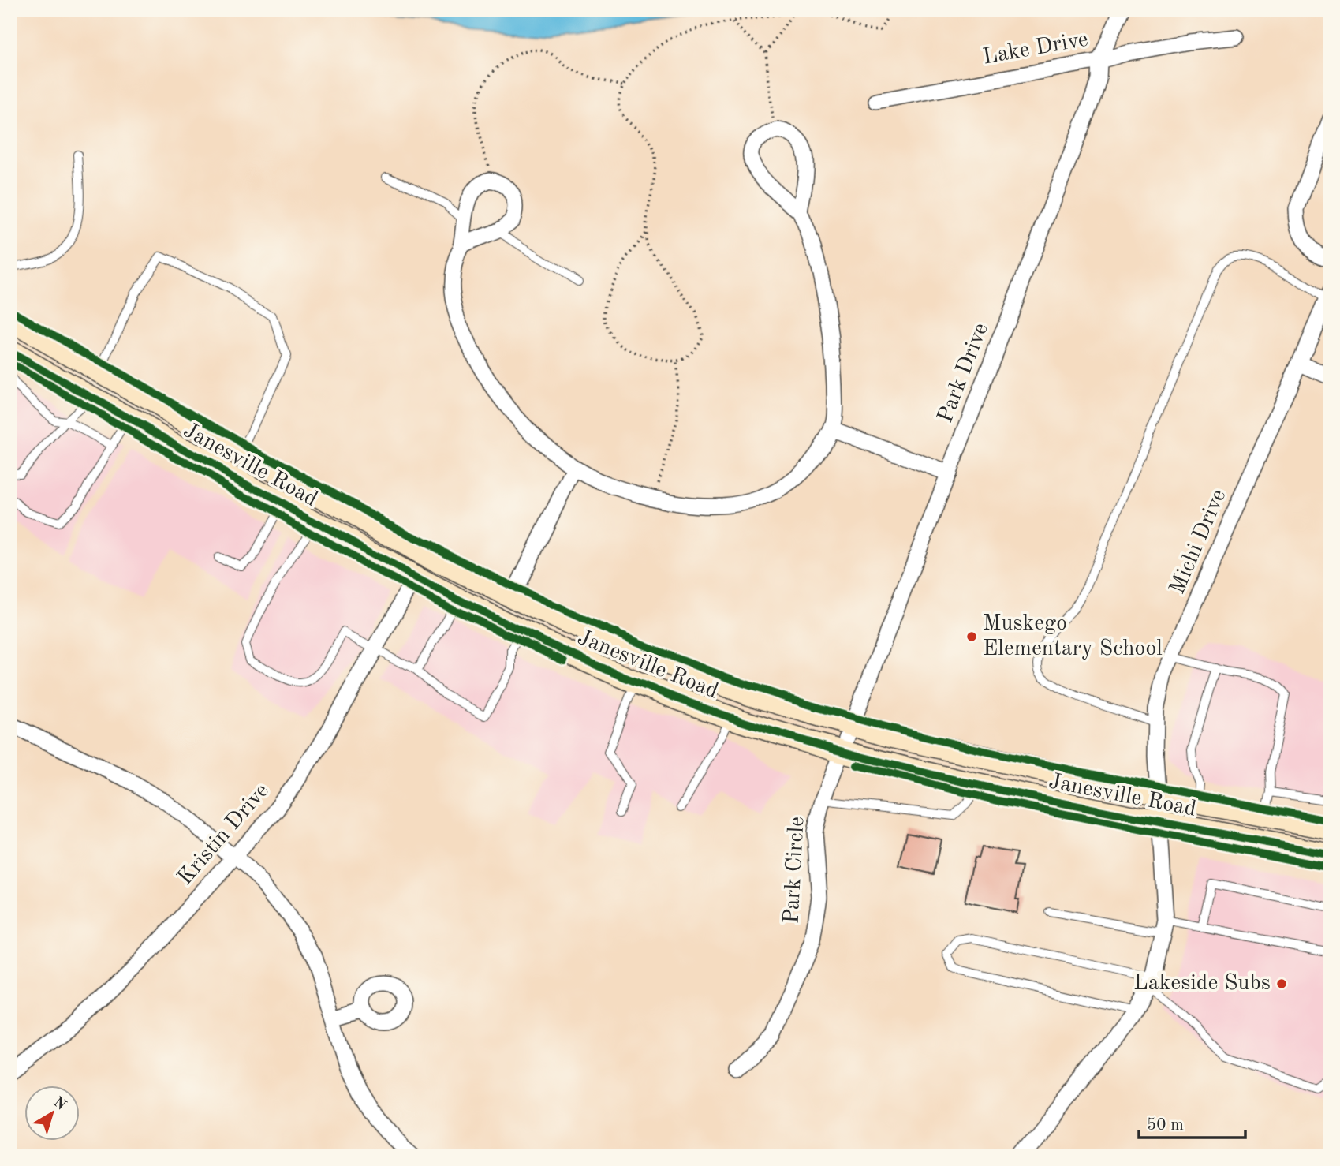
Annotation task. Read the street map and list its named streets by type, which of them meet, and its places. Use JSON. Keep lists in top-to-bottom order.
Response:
{
  "streets": {
    "main road": ["Janesville Road"],
    "street": [
      "Lake Drive",
      "Park Drive",
      "Michi Drive",
      "Kristin Drive",
      "Park Circle"
    ]
  },
  "crossings": [
    ["Lake Drive", "Park Drive"],
    ["Park Drive", "Janesville Road"],
    ["Park Drive", "Park Circle"],
    ["Janesville Road", "Michi Drive"],
    ["Janesville Road", "Kristin Drive"],
    ["Janesville Road", "Park Circle"]
  ],
  "places": ["Muskego Elementary School", "Lakeside Subs"],
  "scale_bar": "50 m",
  "north": "top right"
}
